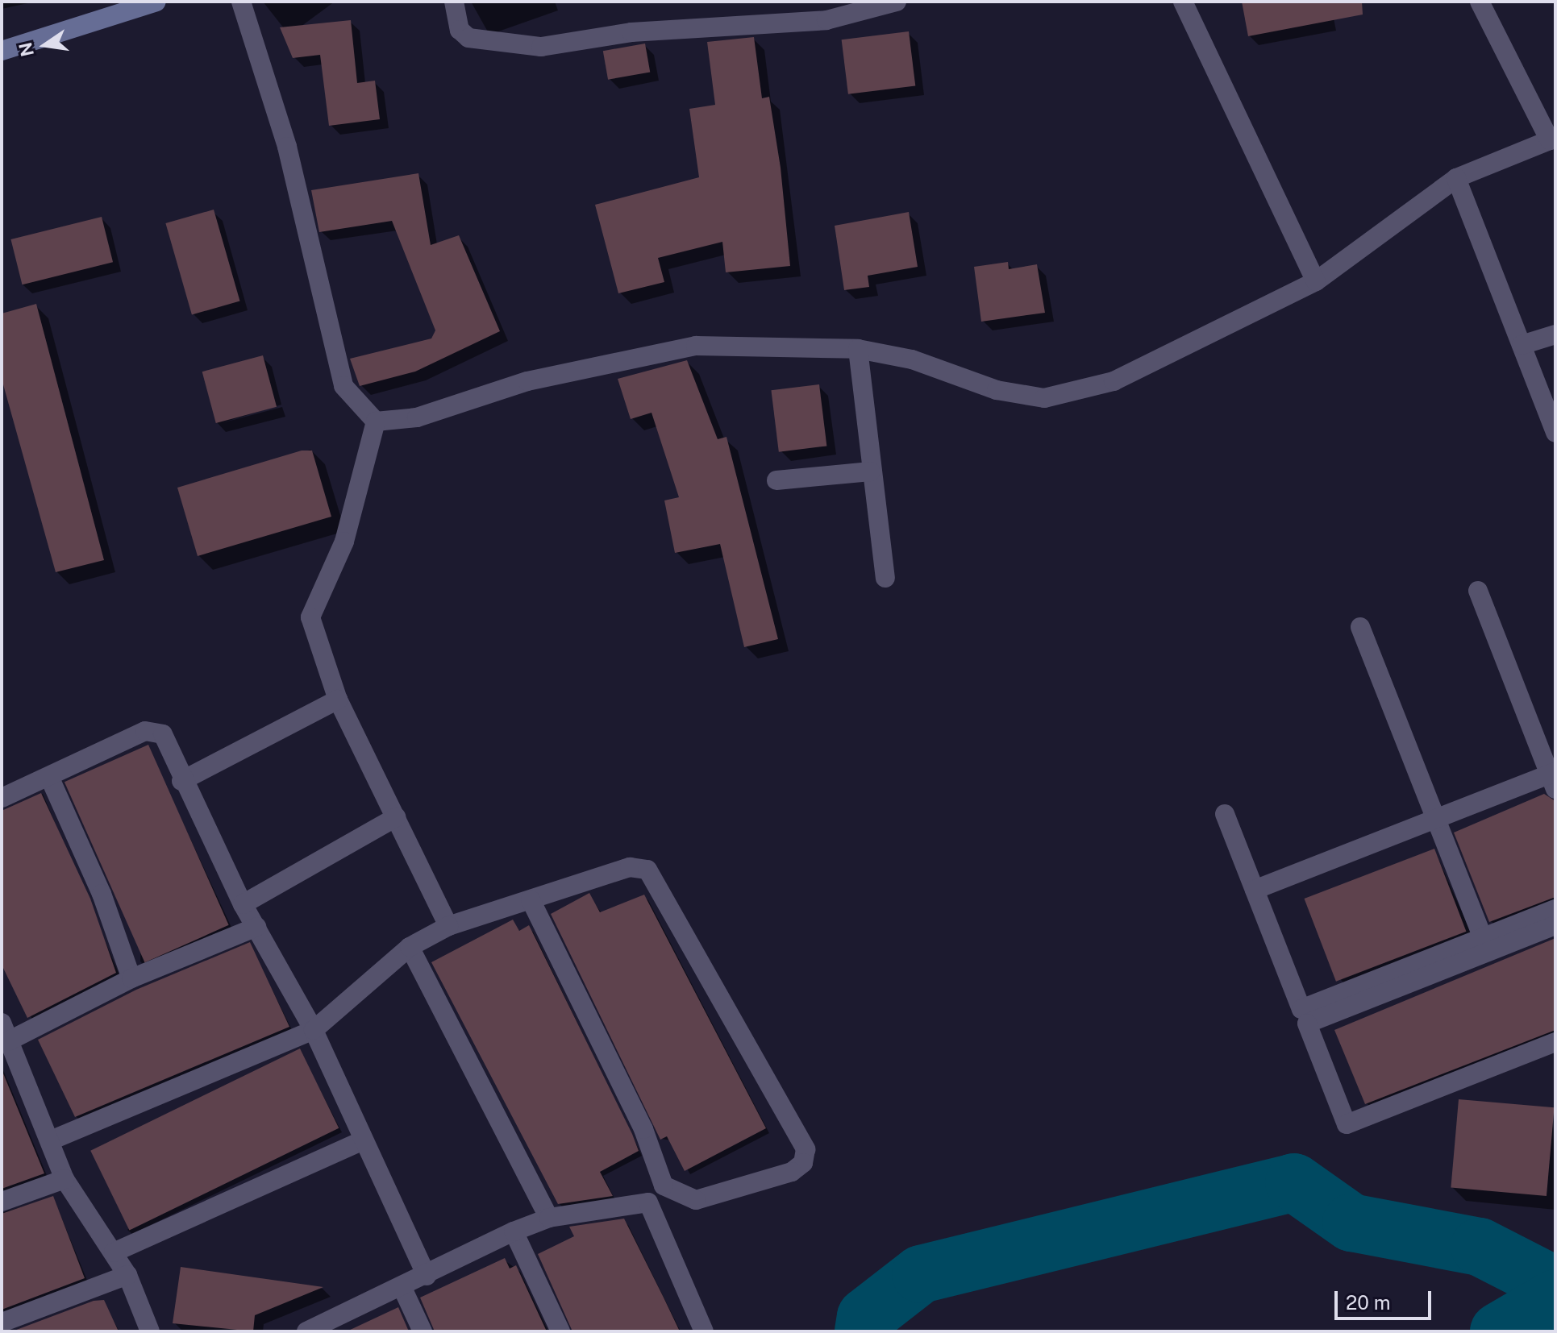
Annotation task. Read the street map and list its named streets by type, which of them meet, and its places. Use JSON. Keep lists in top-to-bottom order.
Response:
{
  "scale_bar": "20 m",
  "north": "left"
}
